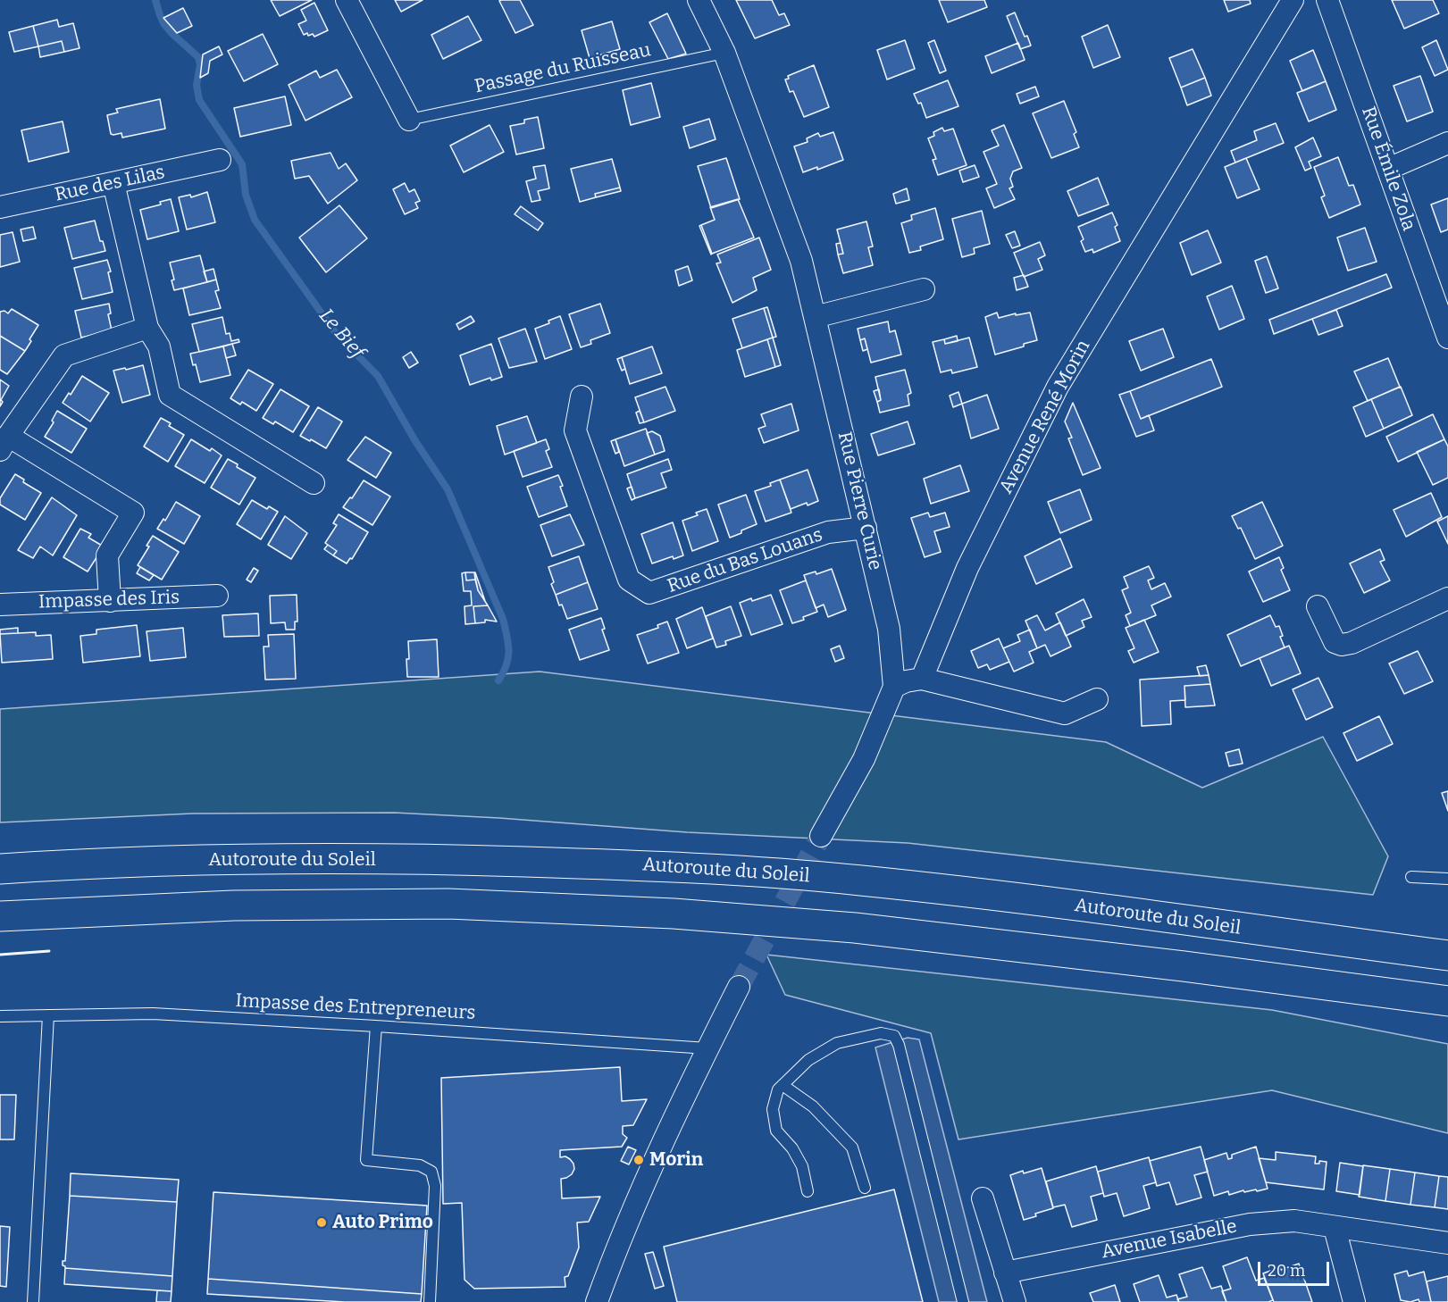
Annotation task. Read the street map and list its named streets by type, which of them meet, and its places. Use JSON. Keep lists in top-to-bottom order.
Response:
{
  "streets": {
    "highway": ["Autoroute du Soleil"],
    "street": [
      "Rue Émile Zola",
      "Rue des Lilas",
      "Avenue René Morin",
      "Rue Pierre Curie",
      "Rue du Bas Louans",
      "Impasse des Iris",
      "Avenue Isabelle"
    ],
    "lane": ["Passage du Ruisseau", "Impasse des Entrepreneurs"]
  },
  "crossings": [
    ["Passage du Ruisseau", "Rue Pierre Curie"],
    ["Rue Pierre Curie", "Rue du Bas Louans"]
  ],
  "water": ["Le Bief"],
  "places": ["Morin", "Auto Primo"],
  "scale_bar": "20 m"
}
